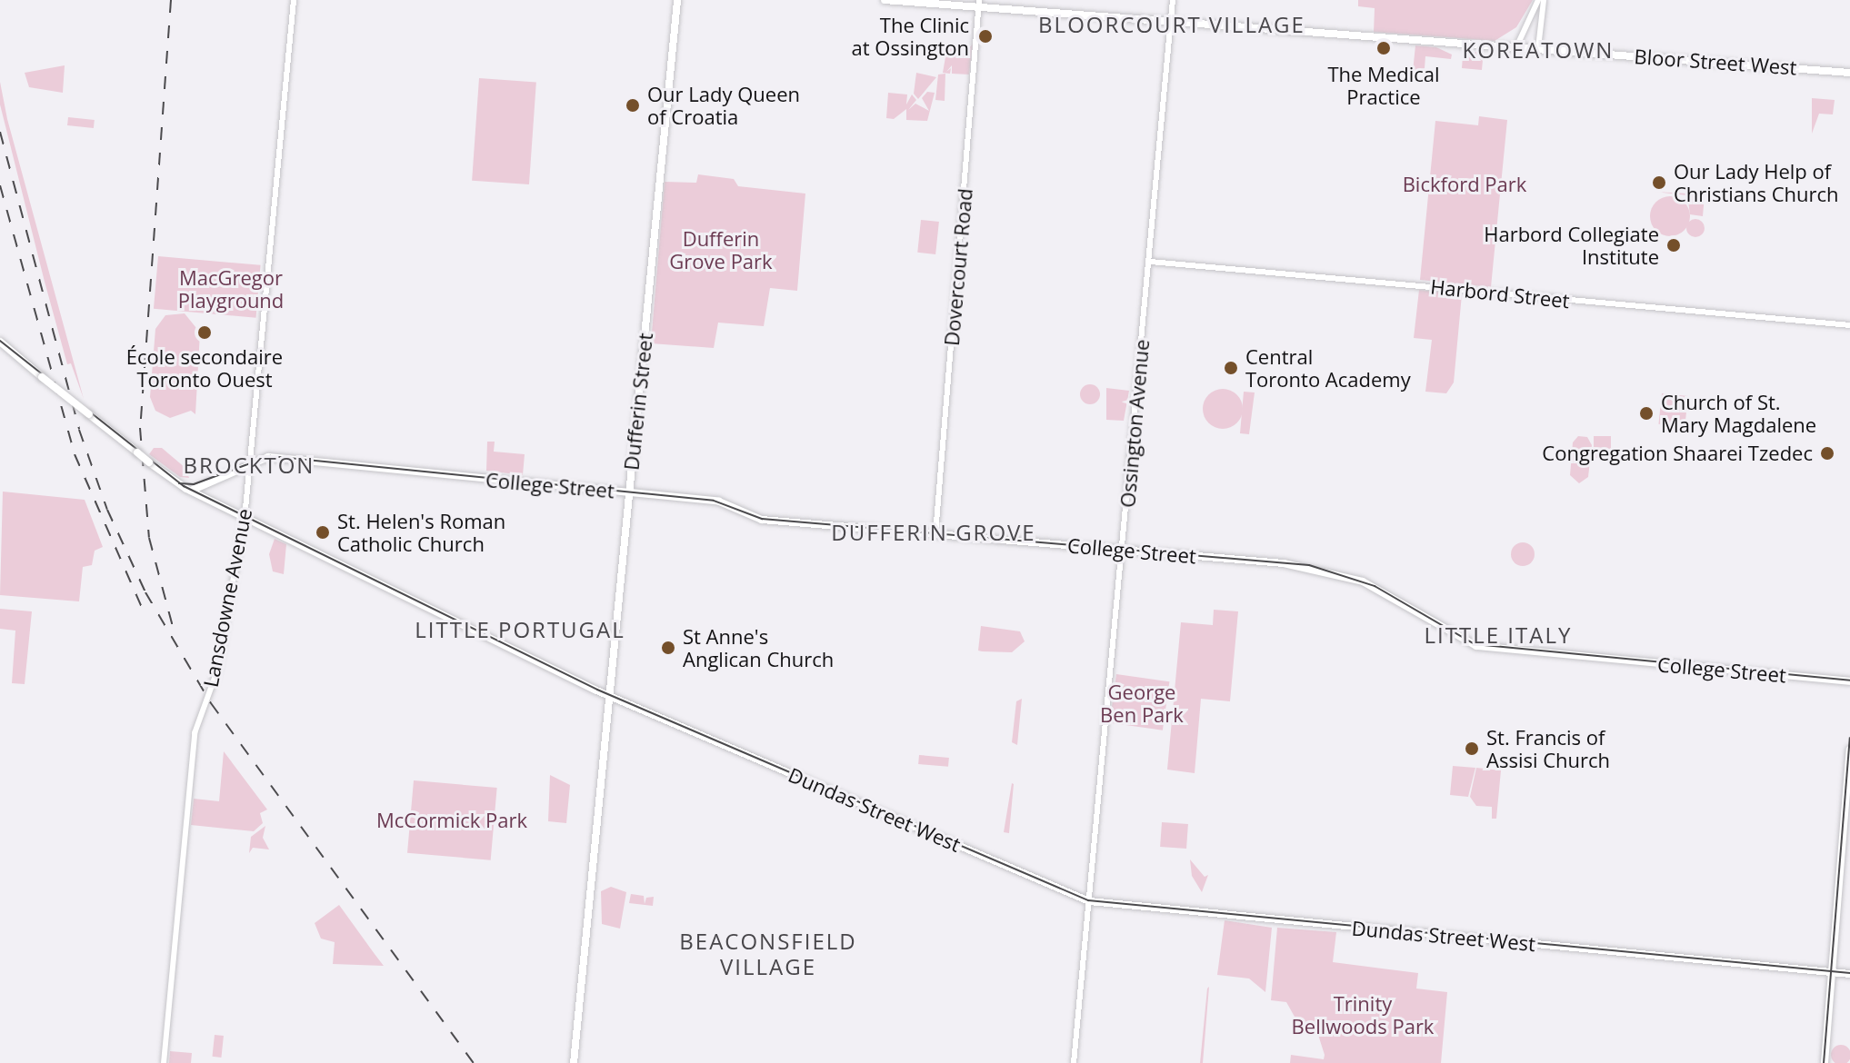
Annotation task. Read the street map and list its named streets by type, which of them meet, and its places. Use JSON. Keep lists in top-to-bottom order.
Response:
{
  "streets": {
    "main road": [
      "Bloor Street West",
      "Dufferin Street",
      "College Street",
      "Dundas Street West"
    ],
    "street": [
      "Dovercourt Road",
      "Harbord Street",
      "Ossington Avenue",
      "Lansdowne Avenue"
    ]
  },
  "crossings": [
    ["Bloor Street West", "Dovercourt Road"],
    ["Bloor Street West", "Ossington Avenue"],
    ["Dovercourt Road", "College Street"],
    ["Harbord Street", "Ossington Avenue"],
    ["Dufferin Street", "College Street"],
    ["Dufferin Street", "Dundas Street West"],
    ["Ossington Avenue", "College Street"],
    ["Ossington Avenue", "Dundas Street West"],
    ["College Street", "Lansdowne Avenue"],
    ["College Street", "Dundas Street West"],
    ["Lansdowne Avenue", "Dundas Street West"]
  ],
  "districts": [
    "BLOORCOURT VILLAGE",
    "KOREATOWN",
    "BROCKTON",
    "DUFFERIN GROVE",
    "LITTLE PORTUGAL",
    "LITTLE ITALY",
    "BEACONSFIELD VILLAGE"
  ],
  "parks": [
    "Bickford Park",
    "Dufferin Grove Park",
    "MacGregor Playground",
    "George Ben Park",
    "McCormick Park",
    "Trinity Bellwoods Park"
  ],
  "places": [
    "The Clinic at Ossington",
    "The Medical Practice",
    "Our Lady Queen of Croatia",
    "Our Lady Help of Christians Church",
    "Harbord Collegiate Institute",
    "École secondaire Toronto Ouest",
    "Central Toronto Academy",
    "Church of St. Mary Magdalene",
    "Congregation Shaarei Tzedec",
    "St. Helen's Roman Catholic Church",
    "St Anne's Anglican Church",
    "St. Francis of Assisi Church"
  ]
}
